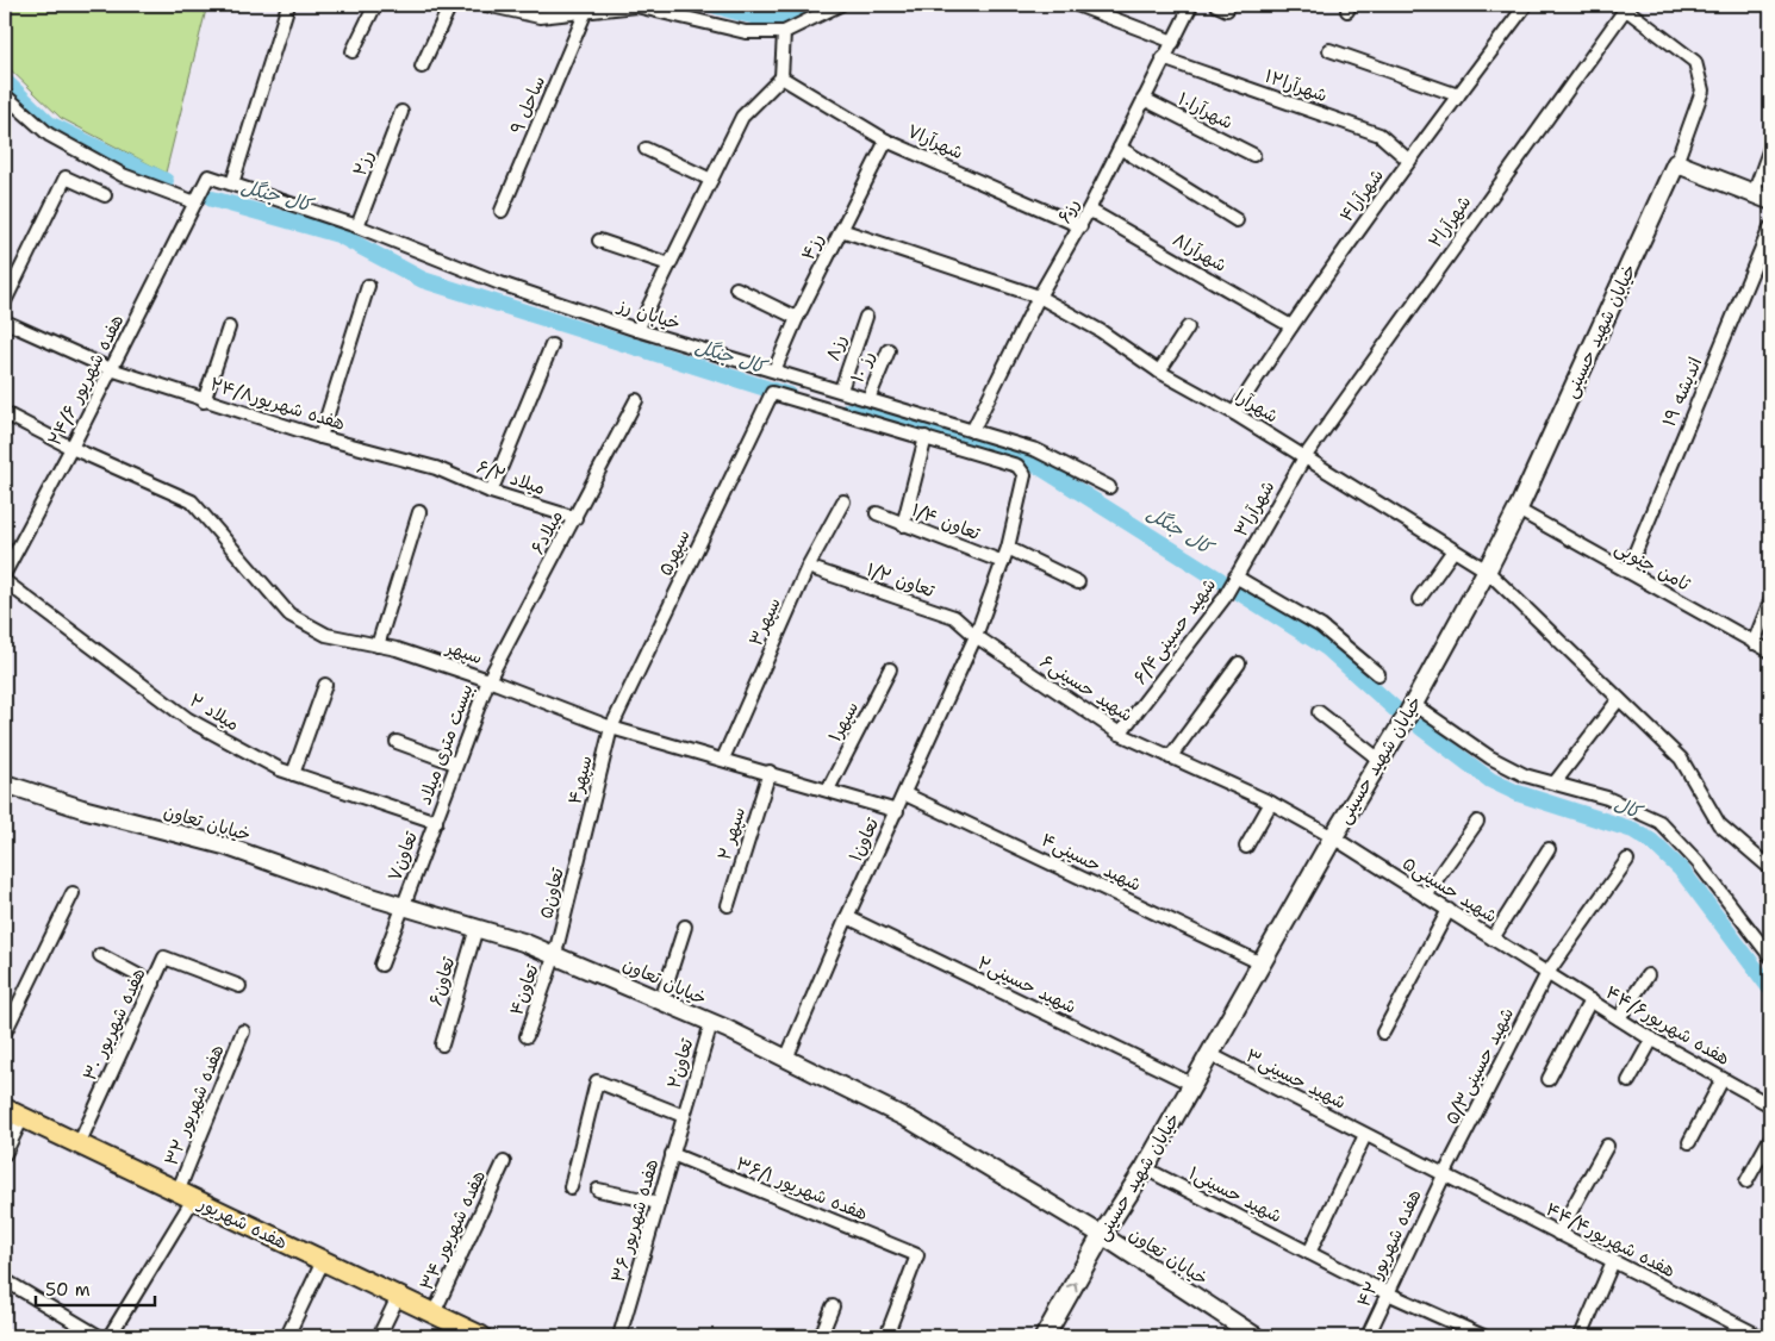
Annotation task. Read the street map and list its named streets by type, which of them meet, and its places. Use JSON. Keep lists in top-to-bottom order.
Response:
{
  "streets": {
    "main road": ["خیابان شهید حسینی", "هفده شهریور"],
    "street": [
      "شهرآرا۱۲",
      "ساحل ۹",
      "شهرآرا۱۰",
      "شهرآرا۷",
      "رز۲",
      "شهرآرا۴",
      "رز۶",
      "شهرآرا۲",
      "رز۴",
      "شهرآرا۸",
      "خیابان رز",
      "رز۸",
      "رز ۱۰",
      "هفده شهریور ۲۴/۶",
      "اندیشه ۱۹",
      "هفده شهریور۲۴/۸",
      "شهرآرا",
      "میلاد ۶/۲",
      "شهرآرا۳",
      "تعاون ۱/۴",
      "میلاد۶",
      "سپهر۵",
      "ثامن جنوبی",
      "تعاون ۱/۲",
      "سپهر۳",
      "شهید حسینی۶/۴",
      "سپهر",
      "شهید حسینی۶",
      "میلاد ۲",
      "سپهر۱",
      "بیست متری میلاد",
      "سپهر۴",
      "خیابان تعاون",
      "سپهر ۲",
      "تعاون۱",
      "تعاون۷",
      "شهید حسینی۴",
      "شهید حسینی۵",
      "تعاون۵",
      "تعاون۶",
      "شهید حسینی۲",
      "تعاون۴",
      "هفده شهریور ۳۰",
      "هفده شهریور۴۴/۶",
      "تعاون۲",
      "شهید حسینی۵/۳",
      "شهید حسینی۳",
      "هفده شهریور ۳۲",
      "هفده شهریور ۳۶/۱",
      "شهید حسینی۱",
      "هفده شهریور ۳۶",
      "هفده شهریور ۳۴",
      "هفده شهریور۴۴/۴",
      "هفده شهریور ۴۲"
    ]
  },
  "crossings": [
    ["شهرآرا۱۲", "شهرآرا۴"],
    ["شهرآرا۱۲", "رز۶"],
    ["شهرآرا۱۰", "رز۶"],
    ["شهرآرا۷", "رز۶"],
    ["شهرآرا۷", "رز۴"],
    ["رز۲", "خیابان رز"],
    ["شهرآرا۴", "شهرآرا۸"],
    ["شهرآرا۴", "شهرآرا"],
    ["رز۶", "شهرآرا۸"],
    ["رز۶", "خیابان رز"],
    ["رز۶", "شهرآرا"],
    ["شهرآرا۲", "شهرآرا"],
    ["شهرآرا۲", "شهرآرا۳"],
    ["رز۴", "خیابان رز"],
    ["رز۴", "شهرآرا"],
    ["خیابان رز", "رز۸"],
    ["خیابان رز", "رز ۱۰"],
    ["خیابان رز", "هفده شهریور ۲۴/۶"],
    ["خیابان شهید حسینی", "شهرآرا"],
    ["خیابان شهید حسینی", "ثامن جنوبی"],
    ["خیابان شهید حسینی", "شهید حسینی۶"],
    ["خیابان شهید حسینی", "خیابان تعاون"],
    ["خیابان شهید حسینی", "شهید حسینی۴"],
    ["خیابان شهید حسینی", "شهید حسینی۵"],
    ["خیابان شهید حسینی", "شهید حسینی۲"],
    ["خیابان شهید حسینی", "شهید حسینی۳"],
    ["خیابان شهید حسینی", "شهید حسینی۱"],
    ["هفده شهریور ۲۴/۶", "هفده شهریور۲۴/۸"],
    ["هفده شهریور ۲۴/۶", "سپهر"],
    ["اندیشه ۱۹", "ثامن جنوبی"],
    ["هفده شهریور۲۴/۸", "میلاد ۶/۲"],
    ["شهرآرا", "شهرآرا۳"],
    ["میلاد ۶/۲", "میلاد۶"],
    ["شهرآرا۳", "شهید حسینی۶/۴"],
    ["میلاد۶", "سپهر"],
    ["میلاد۶", "بیست متری میلاد"],
    ["سپهر۵", "سپهر"],
    ["سپهر۵", "سپهر۴"],
    ["تعاون ۱/۲", "سپهر۳"],
    ["تعاون ۱/۲", "شهید حسینی۶"],
    ["تعاون ۱/۲", "تعاون۱"],
    ["سپهر۳", "سپهر"],
    ["شهید حسینی۶/۴", "شهید حسینی۶"],
    ["سپهر", "سپهر۱"],
    ["سپهر", "بیست متری میلاد"],
    ["سپهر", "سپهر۴"],
    ["سپهر", "سپهر ۲"],
    ["سپهر", "تعاون۱"],
    ["شهید حسینی۶", "تعاون۱"],
    ["شهید حسینی۶", "شهید حسینی۵"],
    ["میلاد ۲", "بیست متری میلاد"],
    ["میلاد ۲", "تعاون۷"],
    ["بیست متری میلاد", "تعاون۷"],
    ["سپهر۴", "تعاون۵"],
    ["خیابان تعاون", "تعاون۱"],
    ["خیابان تعاون", "تعاون۷"],
    ["خیابان تعاون", "تعاون۵"],
    ["خیابان تعاون", "تعاون۶"],
    ["خیابان تعاون", "تعاون۴"],
    ["خیابان تعاون", "تعاون۲"],
    ["تعاون۱", "شهید حسینی۴"],
    ["تعاون۱", "شهید حسینی۲"],
    ["شهید حسینی۵", "هفده شهریور۴۴/۶"],
    ["شهید حسینی۵", "شهید حسینی۵/۳"],
    ["تعاون۵", "تعاون۴"],
    ["هفده شهریور ۳۰", "هفده شهریور"],
    ["هفده شهریور۴۴/۶", "شهید حسینی۵/۳"],
    ["تعاون۲", "هفده شهریور ۳۶"],
    ["شهید حسینی۵/۳", "شهید حسینی۳"],
    ["شهید حسینی۵/۳", "هفده شهریور۴۴/۴"],
    ["شهید حسینی۵/۳", "هفده شهریور ۴۲"],
    ["شهید حسینی۳", "هفده شهریور۴۴/۴"],
    ["شهید حسینی۳", "هفده شهریور ۴۲"],
    ["هفده شهریور ۳۲", "هفده شهریور"],
    ["هفده شهریور ۳۶/۱", "هفده شهریور ۳۶"],
    ["شهید حسینی۱", "هفده شهریور ۴۲"],
    ["هفده شهریور", "هفده شهریور ۳۴"],
    ["هفده شهریور۴۴/۴", "هفده شهریور ۴۲"]
  ],
  "water": ["کال جنگل", "کال"],
  "scale_bar": "50 m"
}
